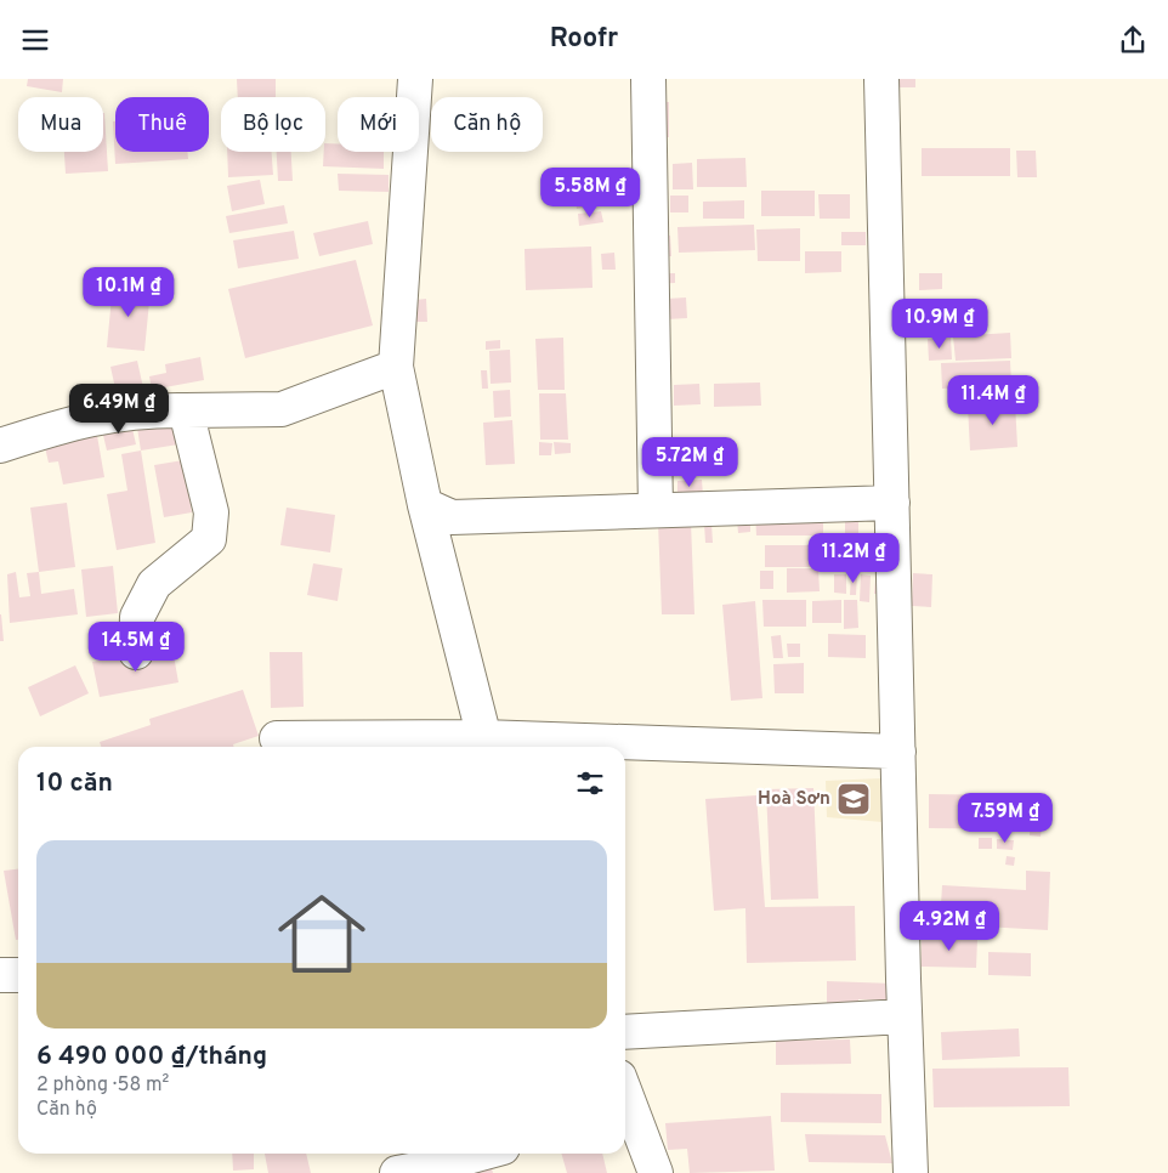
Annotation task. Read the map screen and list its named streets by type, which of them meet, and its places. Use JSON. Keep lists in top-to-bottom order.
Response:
{
  "places": {
    "school or university": ["Hoà Sơn"]
  },
  "page": {
    "header": "Roofr",
    "chip": [
      "Mua",
      "Thuê",
      "Bộ lọc",
      "Mới",
      "Căn hộ"
    ],
    "price": [
      "5.58M ₫",
      "10.1M ₫",
      "10.9M ₫",
      "11.4M ₫",
      "6.49M ₫",
      "5.72M ₫",
      "11.2M ₫",
      "14.5M ₫",
      "7.59M ₫",
      "4.92M ₫"
    ],
    "heading": "10 căn",
    "list": [
      {
        "name": "6 490 000 ₫/tháng",
        "note": "2 phòng · 58 m² · Căn hộ"
      }
    ]
  }
}
